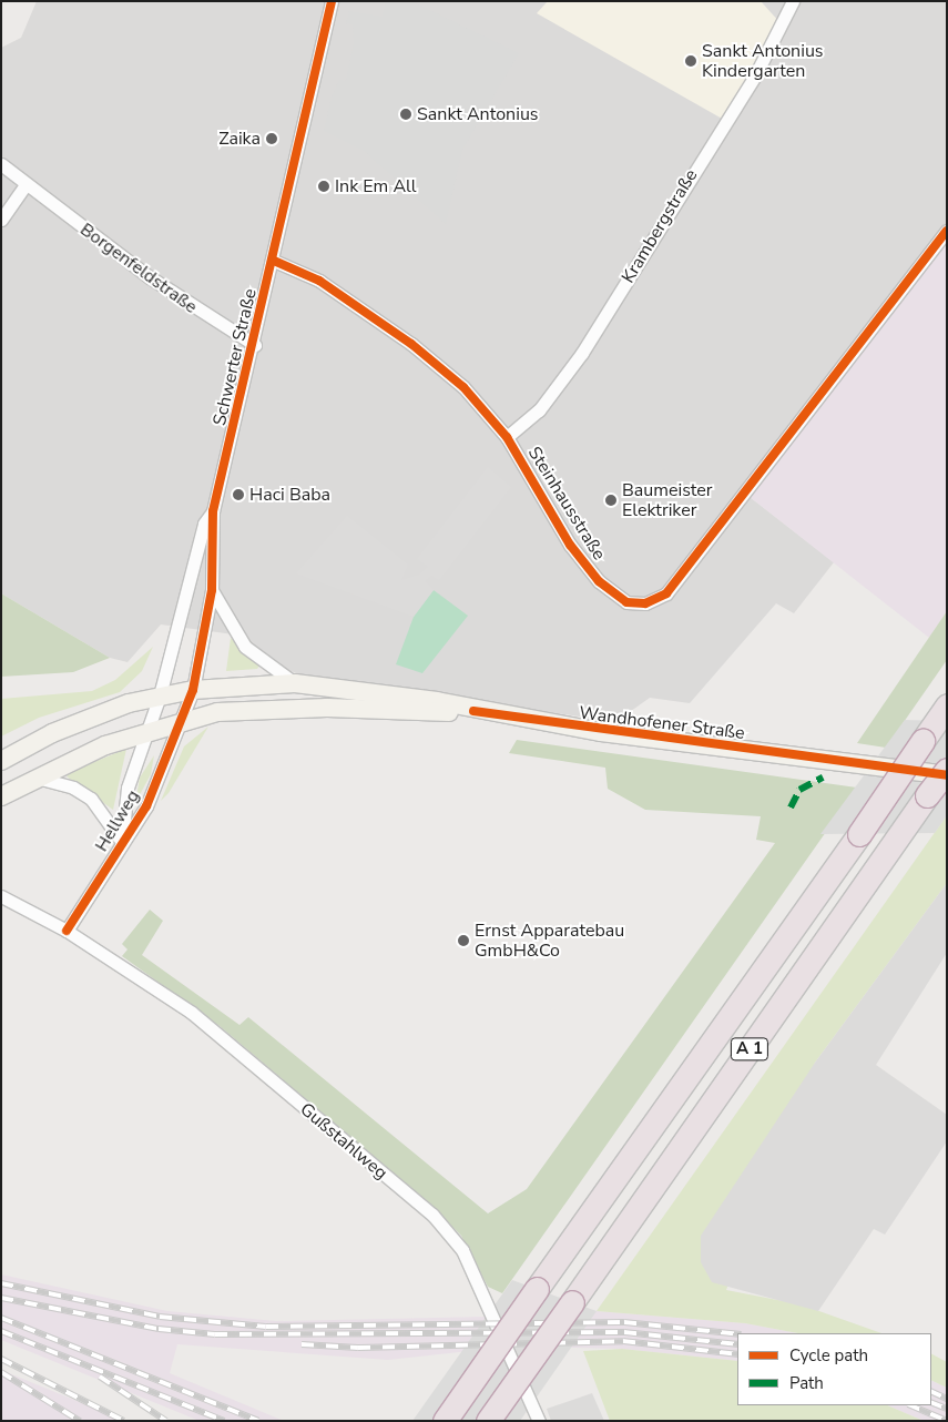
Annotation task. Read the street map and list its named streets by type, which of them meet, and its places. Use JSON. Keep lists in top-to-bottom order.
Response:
{
  "streets": {
    "highway": ["A 1"],
    "main road": ["Wandhofener Straße"],
    "street": [
      "Krambergstraße",
      "Borgenfeldstraße",
      "Schwerter Straße",
      "Steinhausstraße",
      "Hellweg",
      "Gußstahlweg"
    ]
  },
  "crossings": [
    ["Krambergstraße", "Steinhausstraße"],
    ["Borgenfeldstraße", "Schwerter Straße"],
    ["Schwerter Straße", "Steinhausstraße"],
    ["Schwerter Straße", "Wandhofener Straße"],
    ["Schwerter Straße", "Hellweg"],
    ["Wandhofener Straße", "Hellweg"],
    ["Hellweg", "Gußstahlweg"]
  ],
  "places": [
    "Sankt Antonius Kindergarten",
    "Sankt Antonius",
    "Zaika",
    "Ink Em All",
    "Haci Baba",
    "Baumeister Elektriker",
    "Ernst Apparatebau GmbH&Co"
  ],
  "legend": ["Cycle path", "Path"]
}
